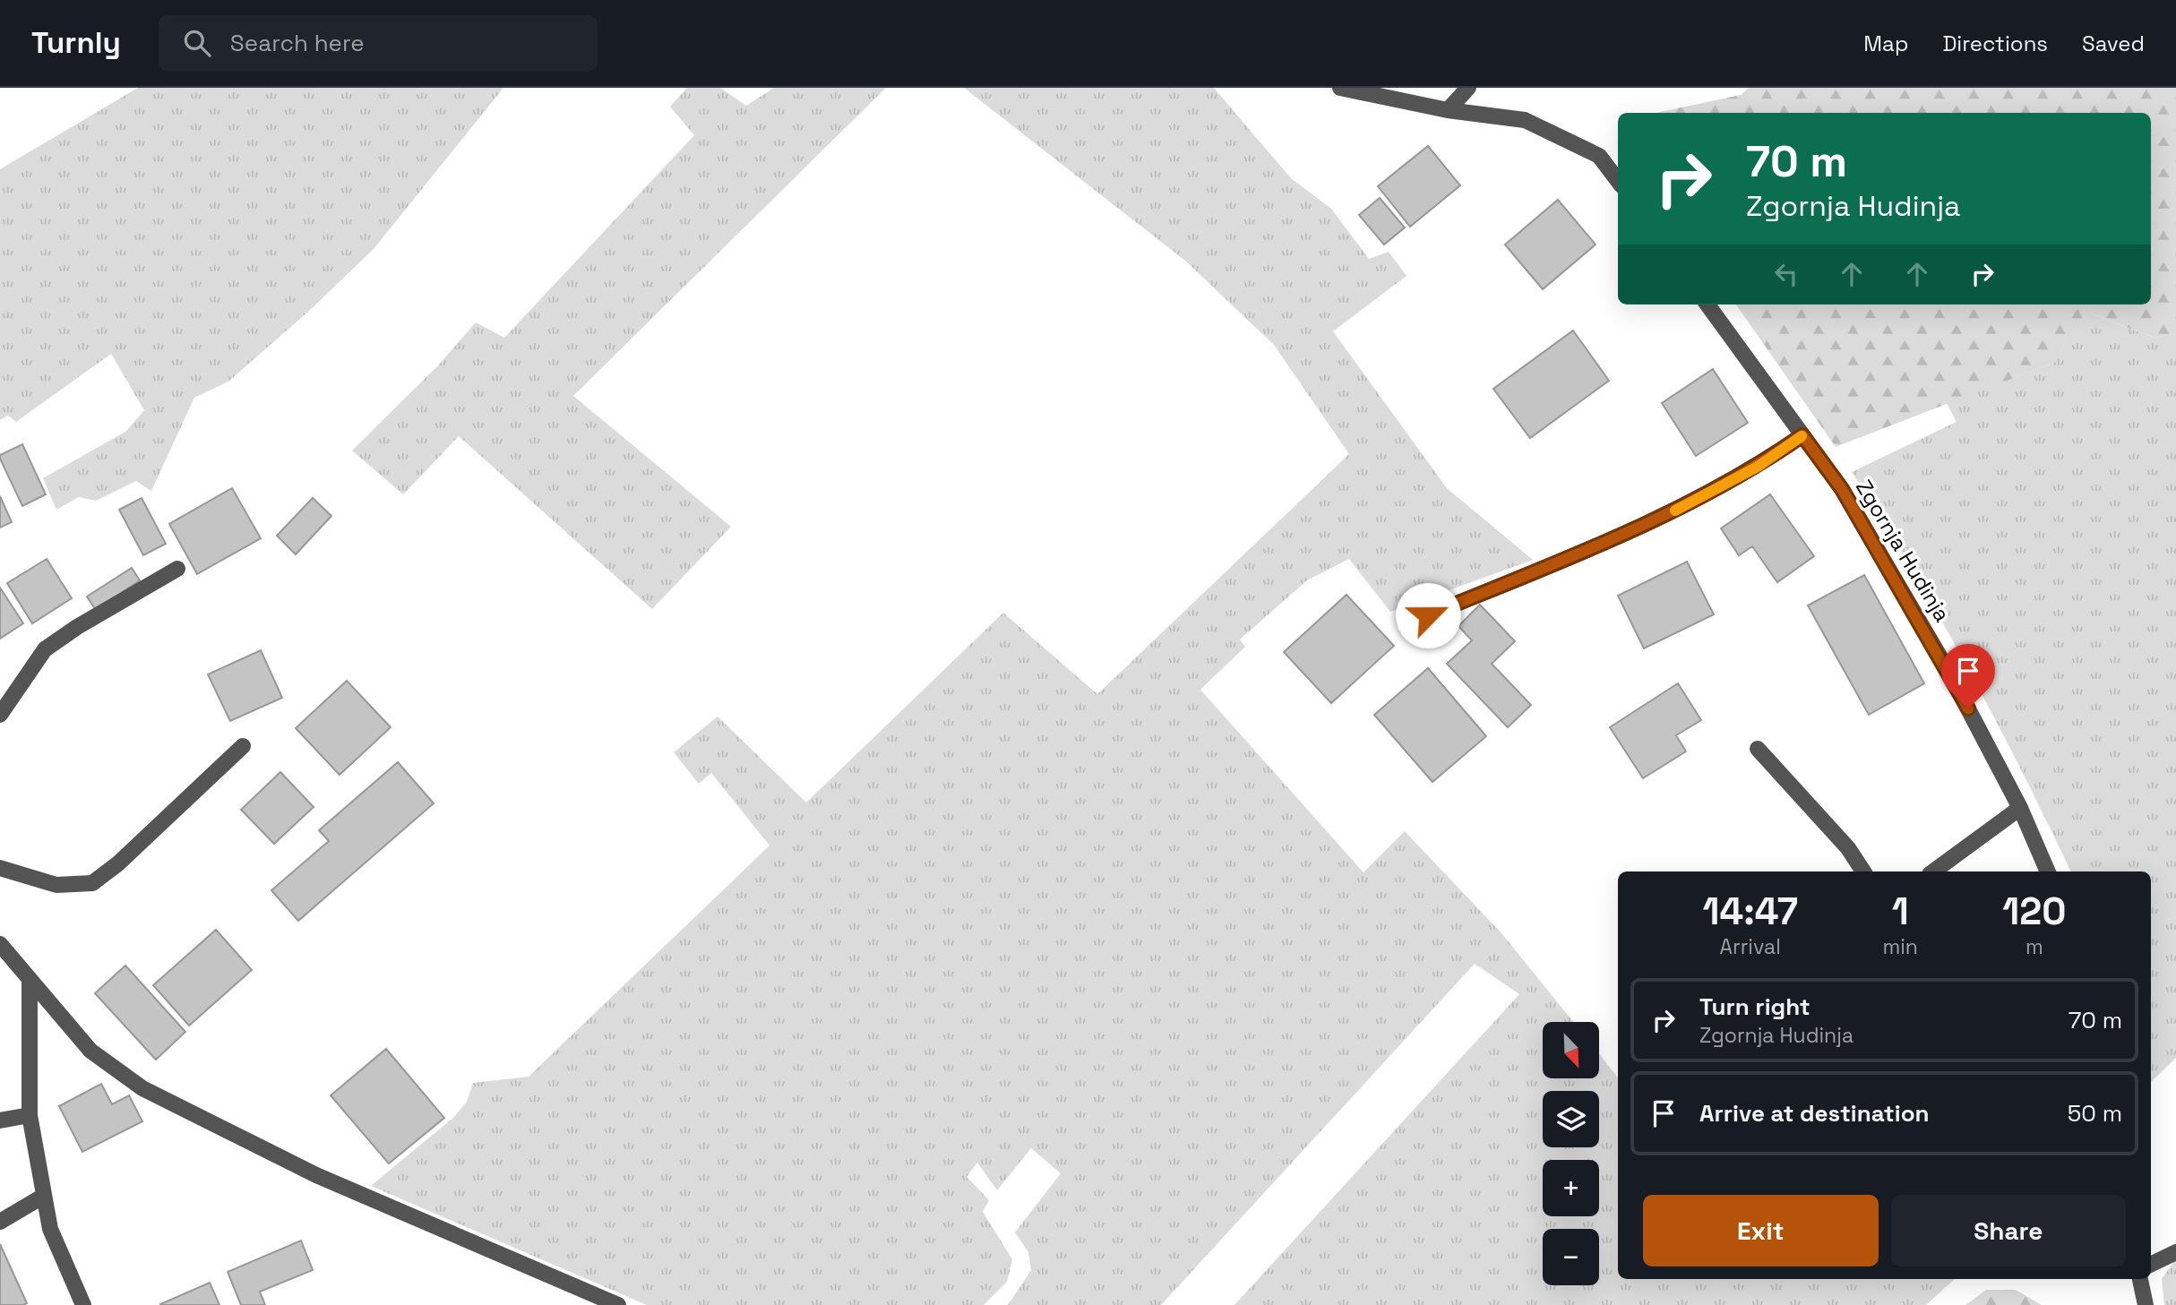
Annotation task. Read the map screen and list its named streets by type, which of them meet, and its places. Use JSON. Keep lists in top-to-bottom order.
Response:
{
  "streets": {
    "street": ["Zgornja Hudinja"]
  },
  "north": "bottom right",
  "page": {
    "header": "Turnly",
    "search": "Search here",
    "nav": ["Map", "Directions", "Saved"],
    "turn": ["70 m", "Zgornja Hudinja"],
    "eta": [
      "14:47",
      "Arrival",
      "1",
      "min",
      "120",
      "m"
    ],
    "list": [
      {
        "name": "Turn right",
        "note": "Zgornja Hudinja",
        "value": "70 m"
      },
      {
        "name": "Arrive at destination",
        "value": "50 m"
      }
    ],
    "map_buttons": ["+", "−"],
    "buttons": ["Exit", "Share"]
  }
}
